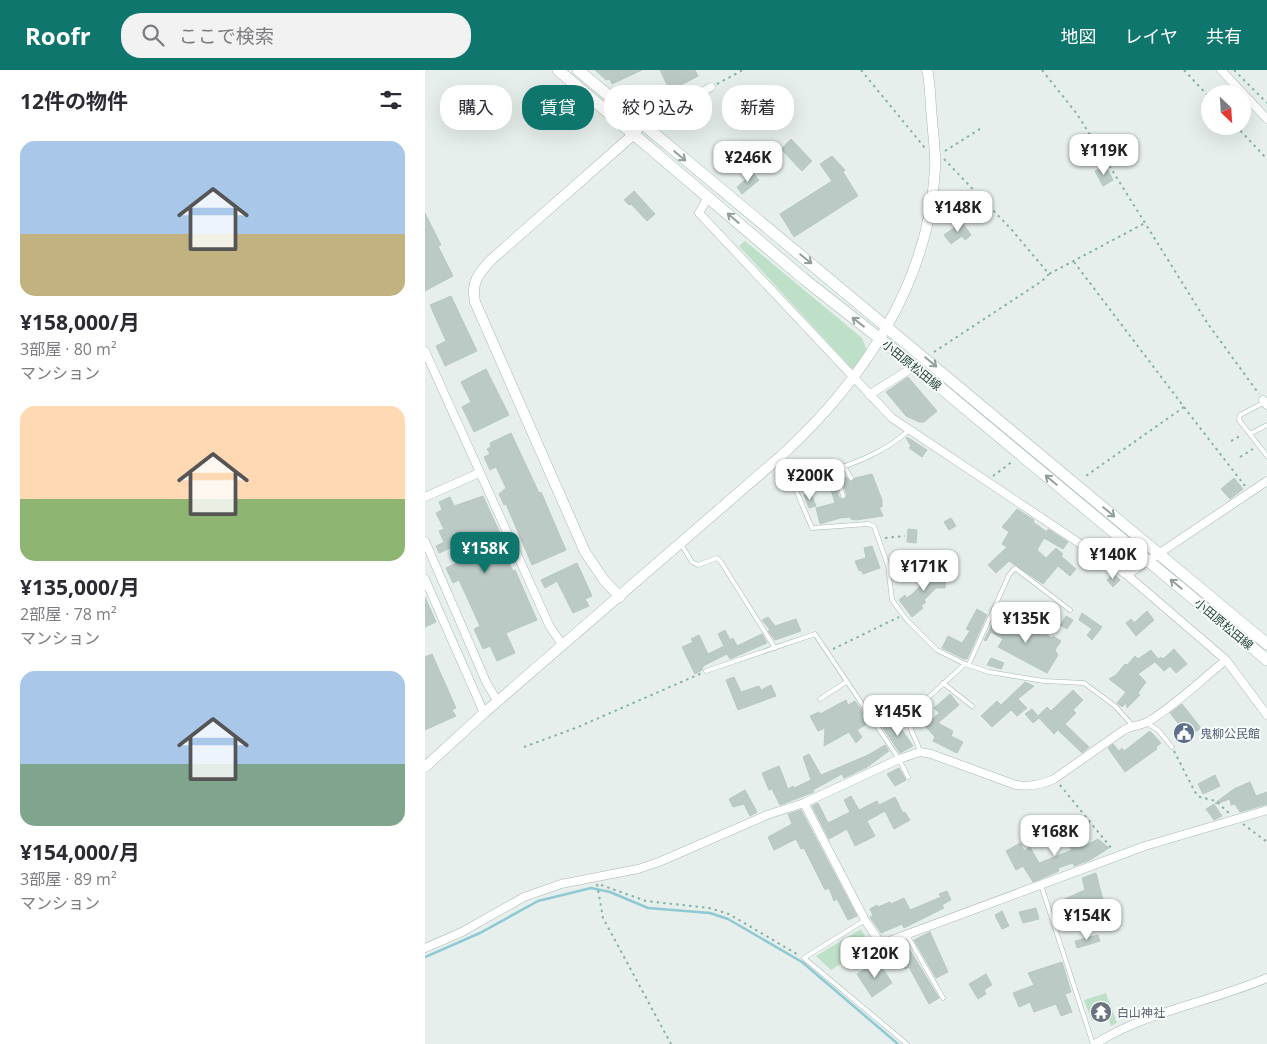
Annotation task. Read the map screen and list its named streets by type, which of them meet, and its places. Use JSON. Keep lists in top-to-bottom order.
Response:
{
  "streets": {
    "main road": ["小田原松田線"]
  },
  "places": {
    "public building": ["鬼柳公民館"],
    "temple": ["白山神社"]
  },
  "north": "bottom right",
  "page": {
    "header": "Roofr",
    "search": "ここで検索",
    "nav": ["地図", "レイヤ", "共有"],
    "heading": "12件の物件",
    "chip": [
      "購入",
      "賃貸",
      "絞り込み",
      "新着"
    ],
    "list": [
      {
        "name": "¥158,000/月",
        "note": "3部屋 · 80 m² · マンション"
      },
      {
        "name": "¥135,000/月",
        "note": "2部屋 · 78 m² · マンション"
      },
      {
        "name": "¥154,000/月",
        "note": "3部屋 · 89 m² · マンション"
      }
    ],
    "price": [
      "¥119K",
      "¥246K",
      "¥148K",
      "¥200K",
      "¥158K",
      "¥140K",
      "¥171K",
      "¥135K",
      "¥145K",
      "¥168K",
      "¥154K",
      "¥120K"
    ]
  }
}
